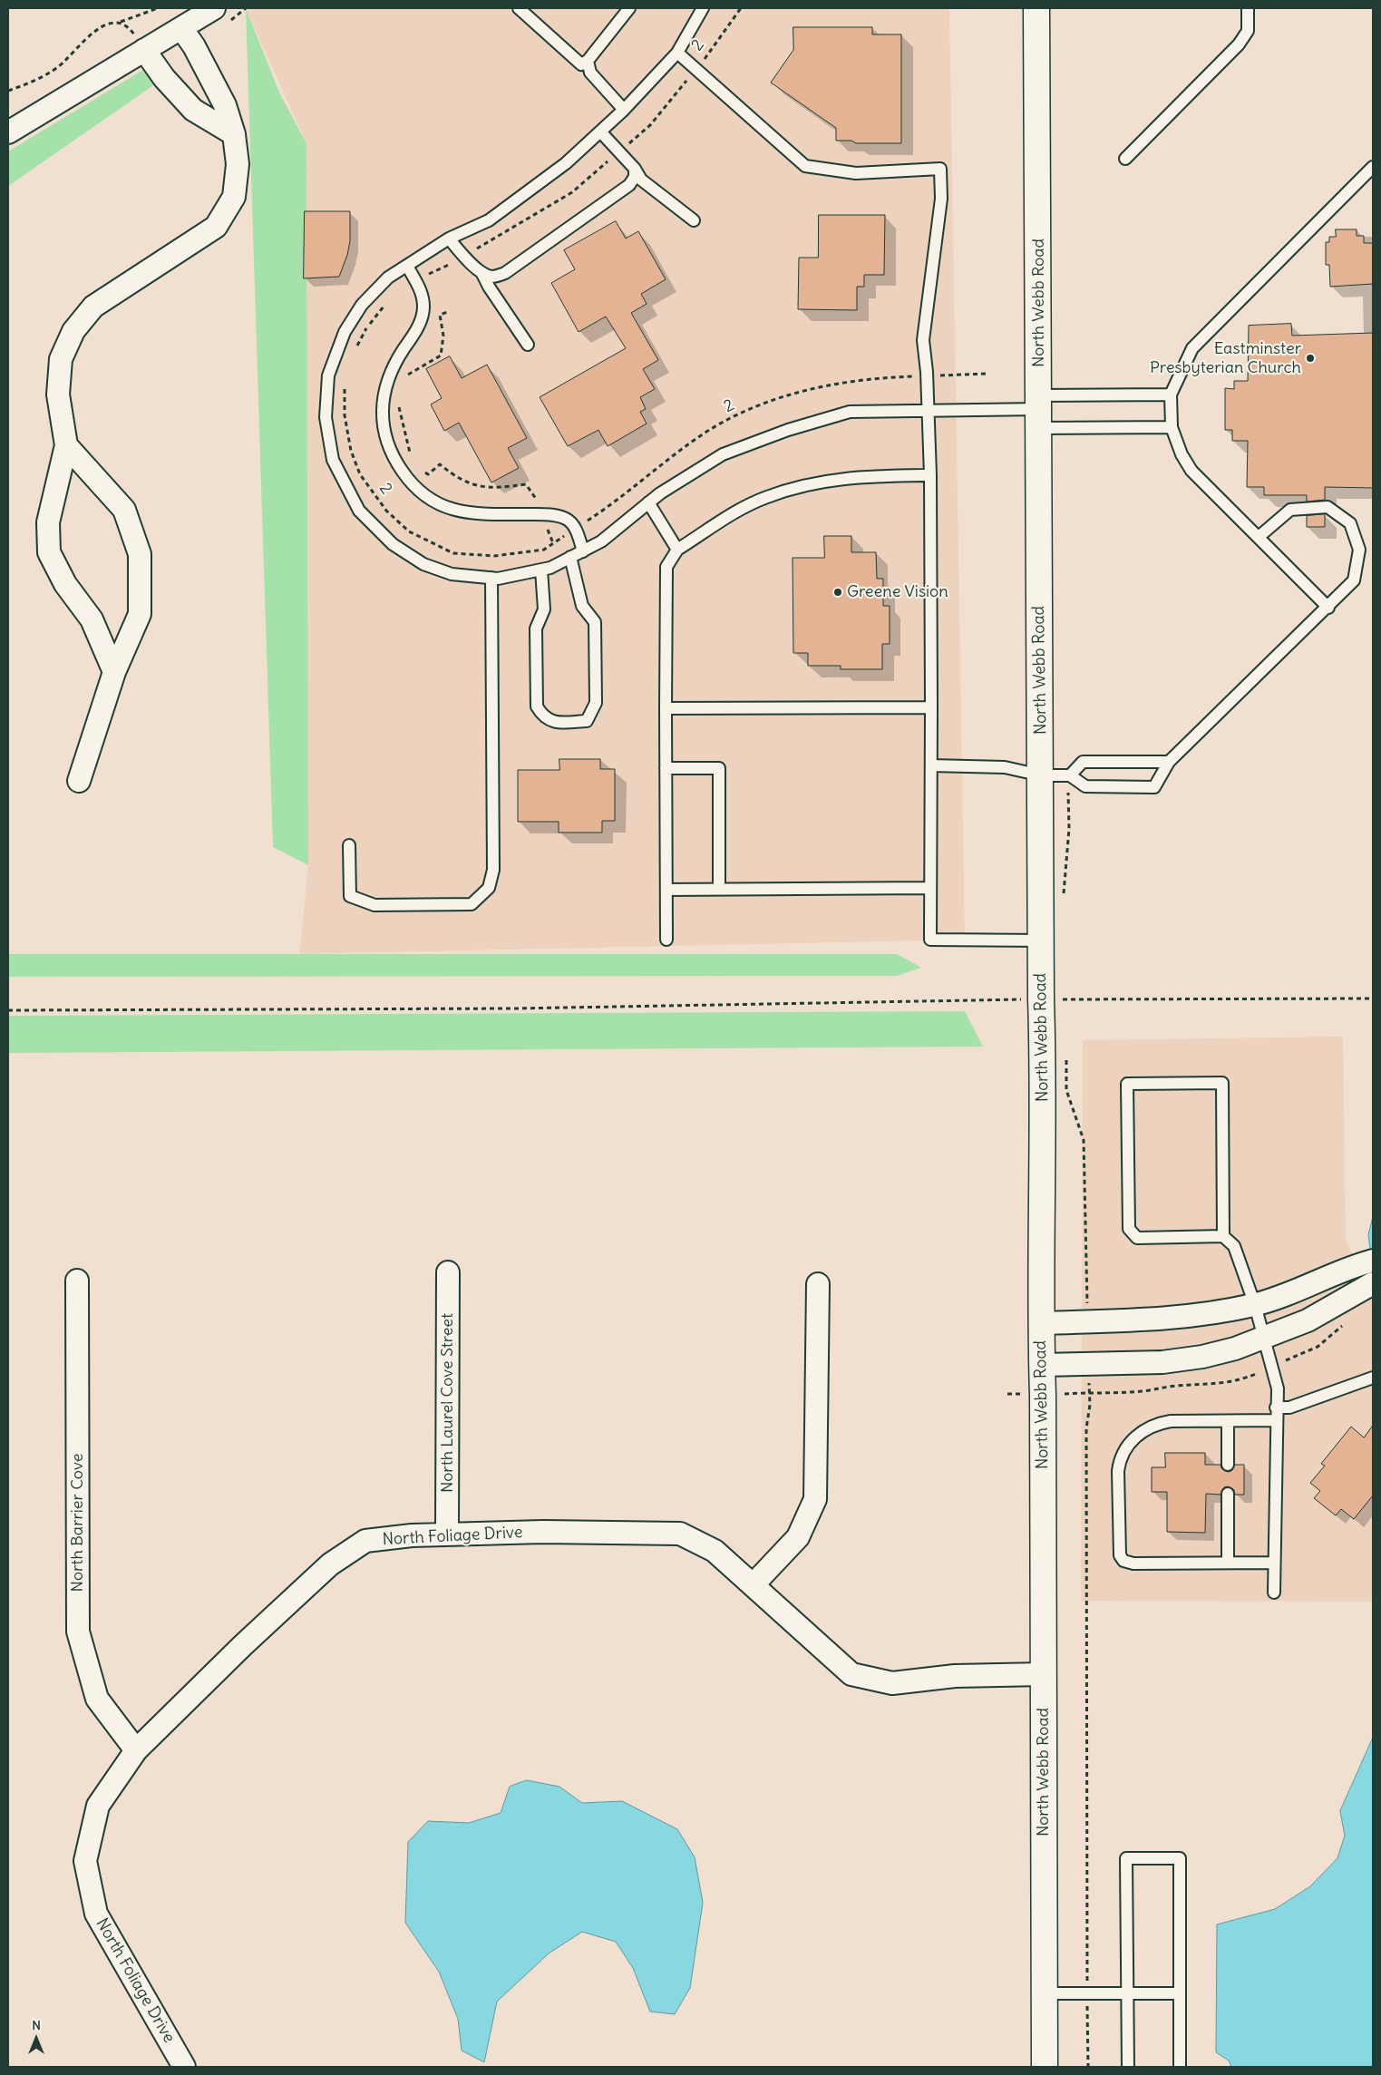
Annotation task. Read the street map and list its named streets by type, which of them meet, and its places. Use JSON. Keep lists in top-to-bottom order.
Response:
{
  "streets": {
    "main road": ["North Webb Road"],
    "street": ["North Laurel Cove Street", "North Barrier Cove", "North Foliage Drive"],
    "path": ["2"]
  },
  "crossings": [
    ["North Webb Road", "North Foliage Drive"],
    ["North Laurel Cove Street", "North Foliage Drive"],
    ["North Barrier Cove", "North Foliage Drive"]
  ],
  "places": ["Eastminster Presbyterian Church", "Greene Vision"],
  "north": "top"
}
